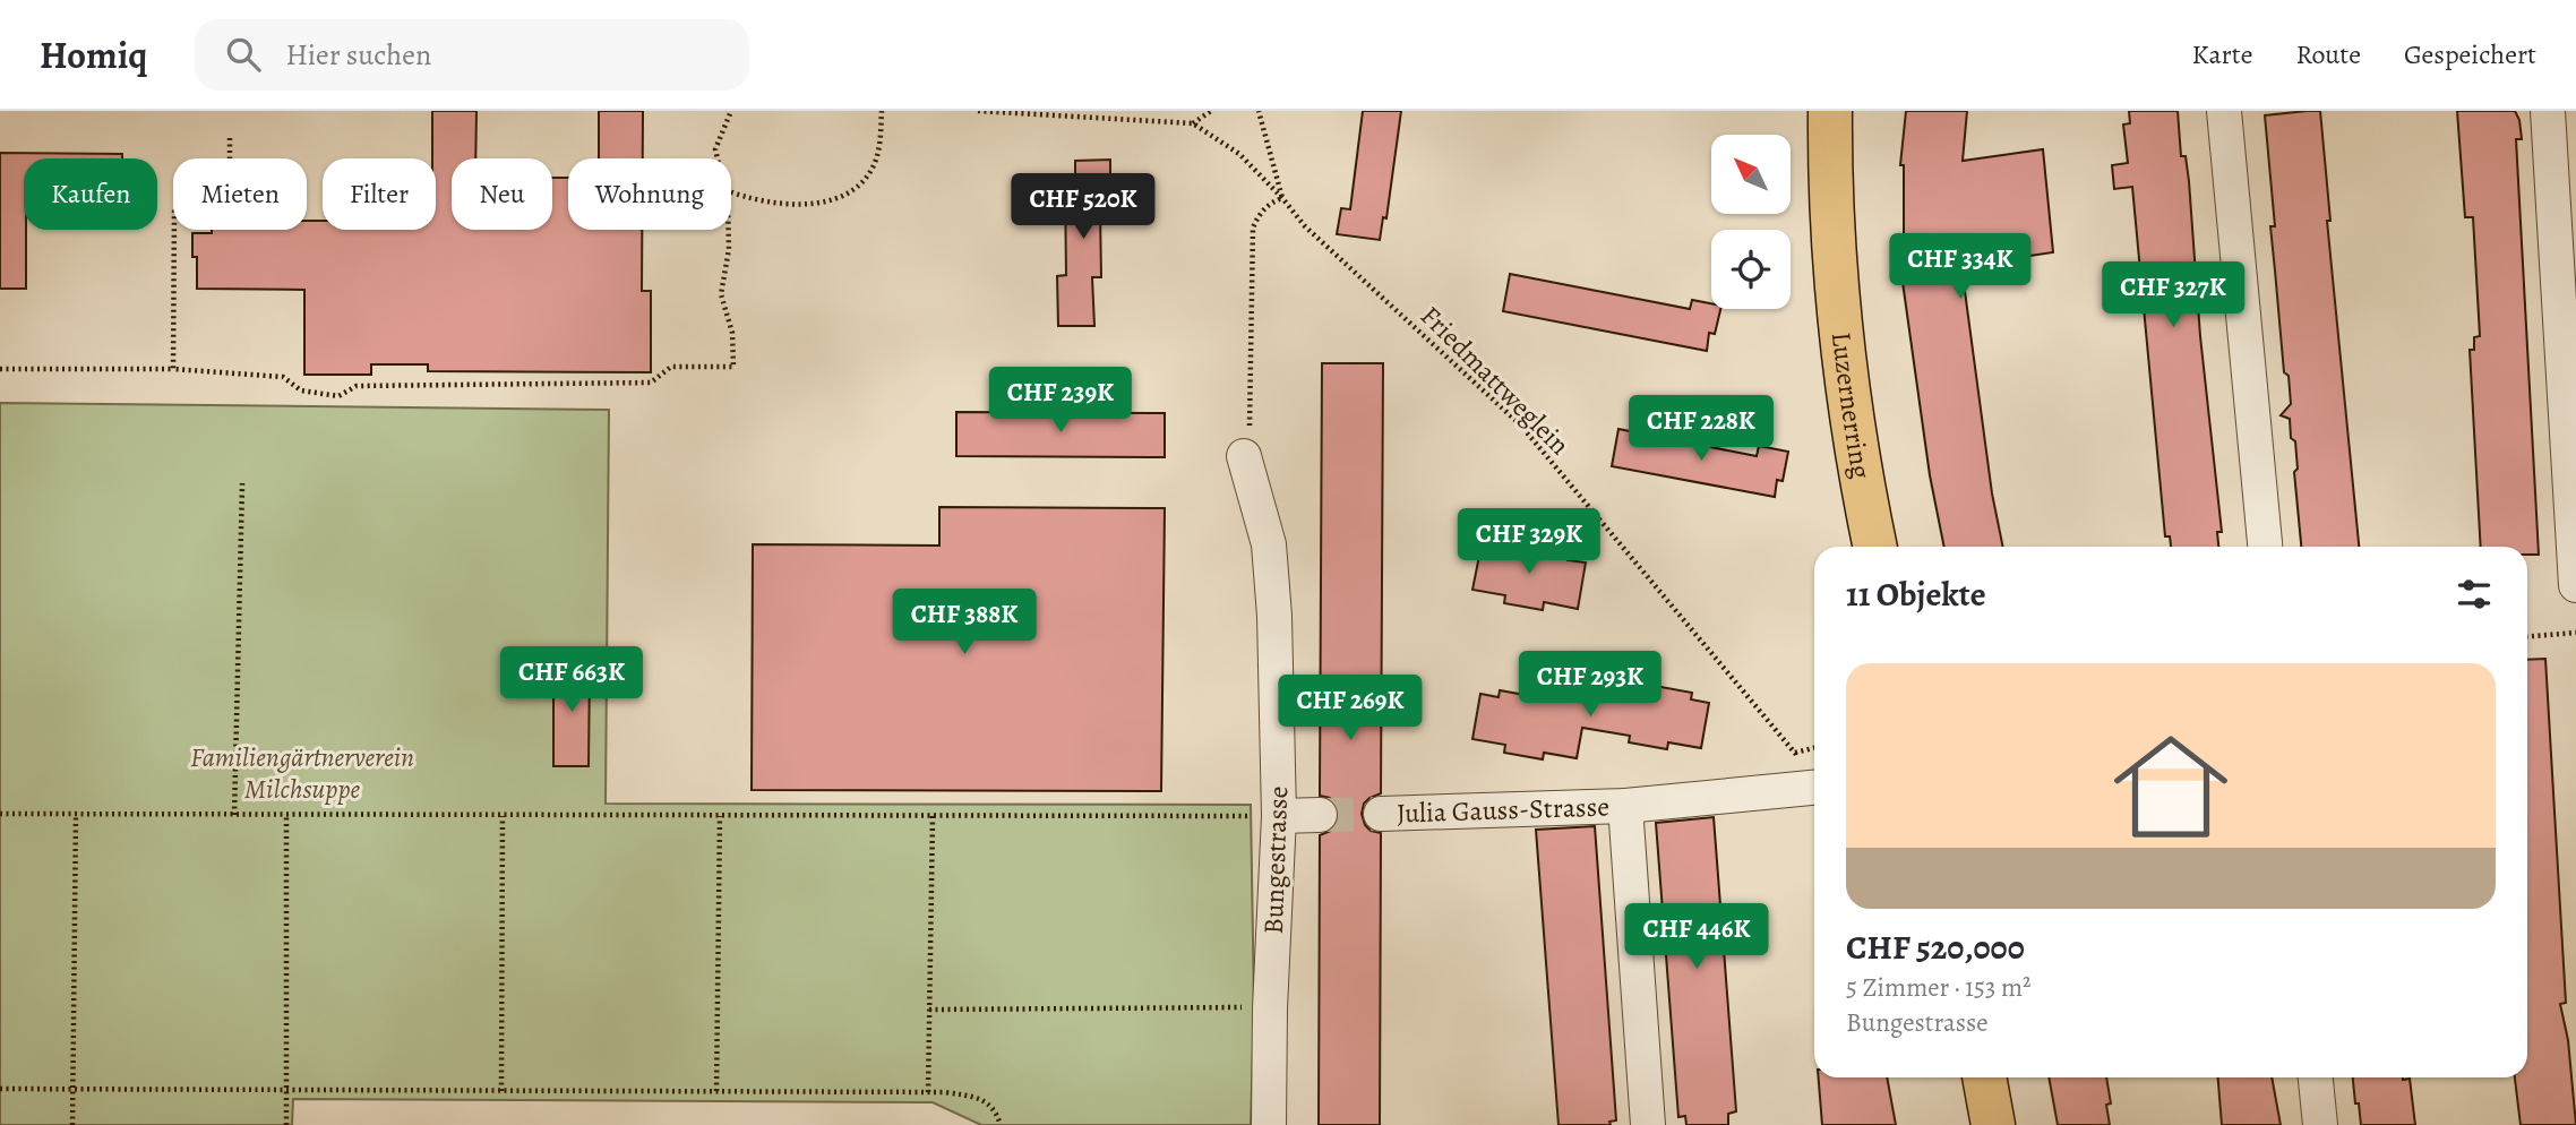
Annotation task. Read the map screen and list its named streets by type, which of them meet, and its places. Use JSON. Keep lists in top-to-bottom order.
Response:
{
  "streets": {
    "main road": ["Luzernerring"],
    "street": ["Julia Gauss-Strasse", "Bungestrasse"],
    "path": ["Friedmattweglein"]
  },
  "crossings": [
    ["Friedmattweglein", "Julia Gauss-Strasse"]
  ],
  "parks": ["Familiengärtnerverein Milchsuppe"],
  "north": "top left",
  "page": {
    "header": "Homiq",
    "search": "Hier suchen",
    "nav": ["Karte", "Route", "Gespeichert"],
    "chip": [
      "Kaufen",
      "Mieten",
      "Filter",
      "Neu",
      "Wohnung"
    ],
    "price": [
      "CHF 520K",
      "CHF 334K",
      "CHF 327K",
      "CHF 239K",
      "CHF 228K",
      "CHF 329K",
      "CHF 388K",
      "CHF 663K",
      "CHF 293K",
      "CHF 269K",
      "CHF 446K"
    ],
    "heading": "11 Objekte",
    "list": [
      {
        "name": "CHF 520,000",
        "note": "5 Zimmer · 153 m² · Bungestrasse"
      }
    ]
  }
}
